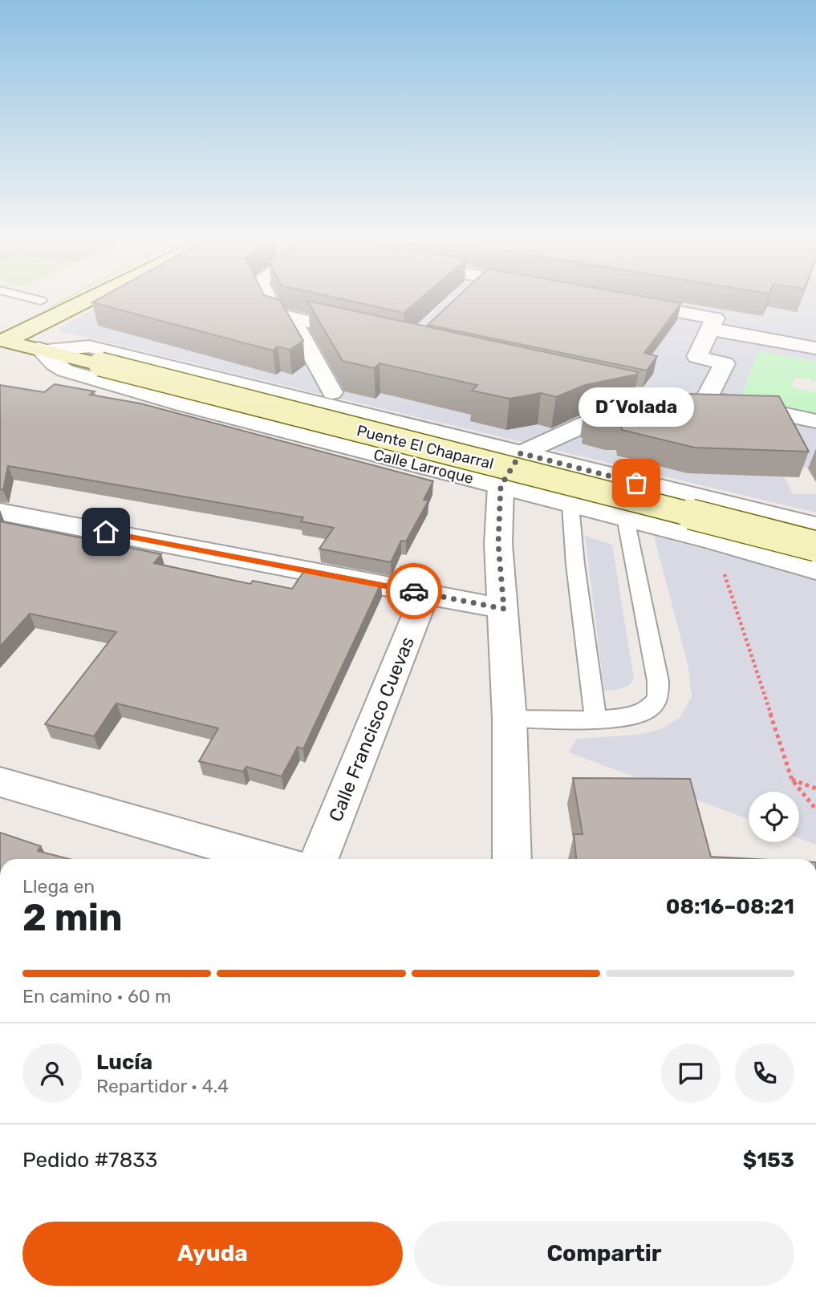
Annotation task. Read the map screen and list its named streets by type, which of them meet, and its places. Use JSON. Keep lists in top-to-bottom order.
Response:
{
  "streets": {
    "main road": ["Puente El Chaparral", "Calle Larroque"],
    "street": ["Calle Francisco Cuevas"]
  },
  "crossings": [
    ["Puente El Chaparral", "Calle Larroque"]
  ],
  "places": ["D´Volada"],
  "page": {
    "bubble": "D´Volada",
    "heading": ["2 min", "Llega en", "08:16–08:21"],
    "panel": [
      "Lucía",
      "Repartidor · 4.4",
      "Pedido #7833",
      "$153"
    ],
    "bar": "En camino · 60 m",
    "buttons": ["Ayuda", "Compartir"]
  }
}
